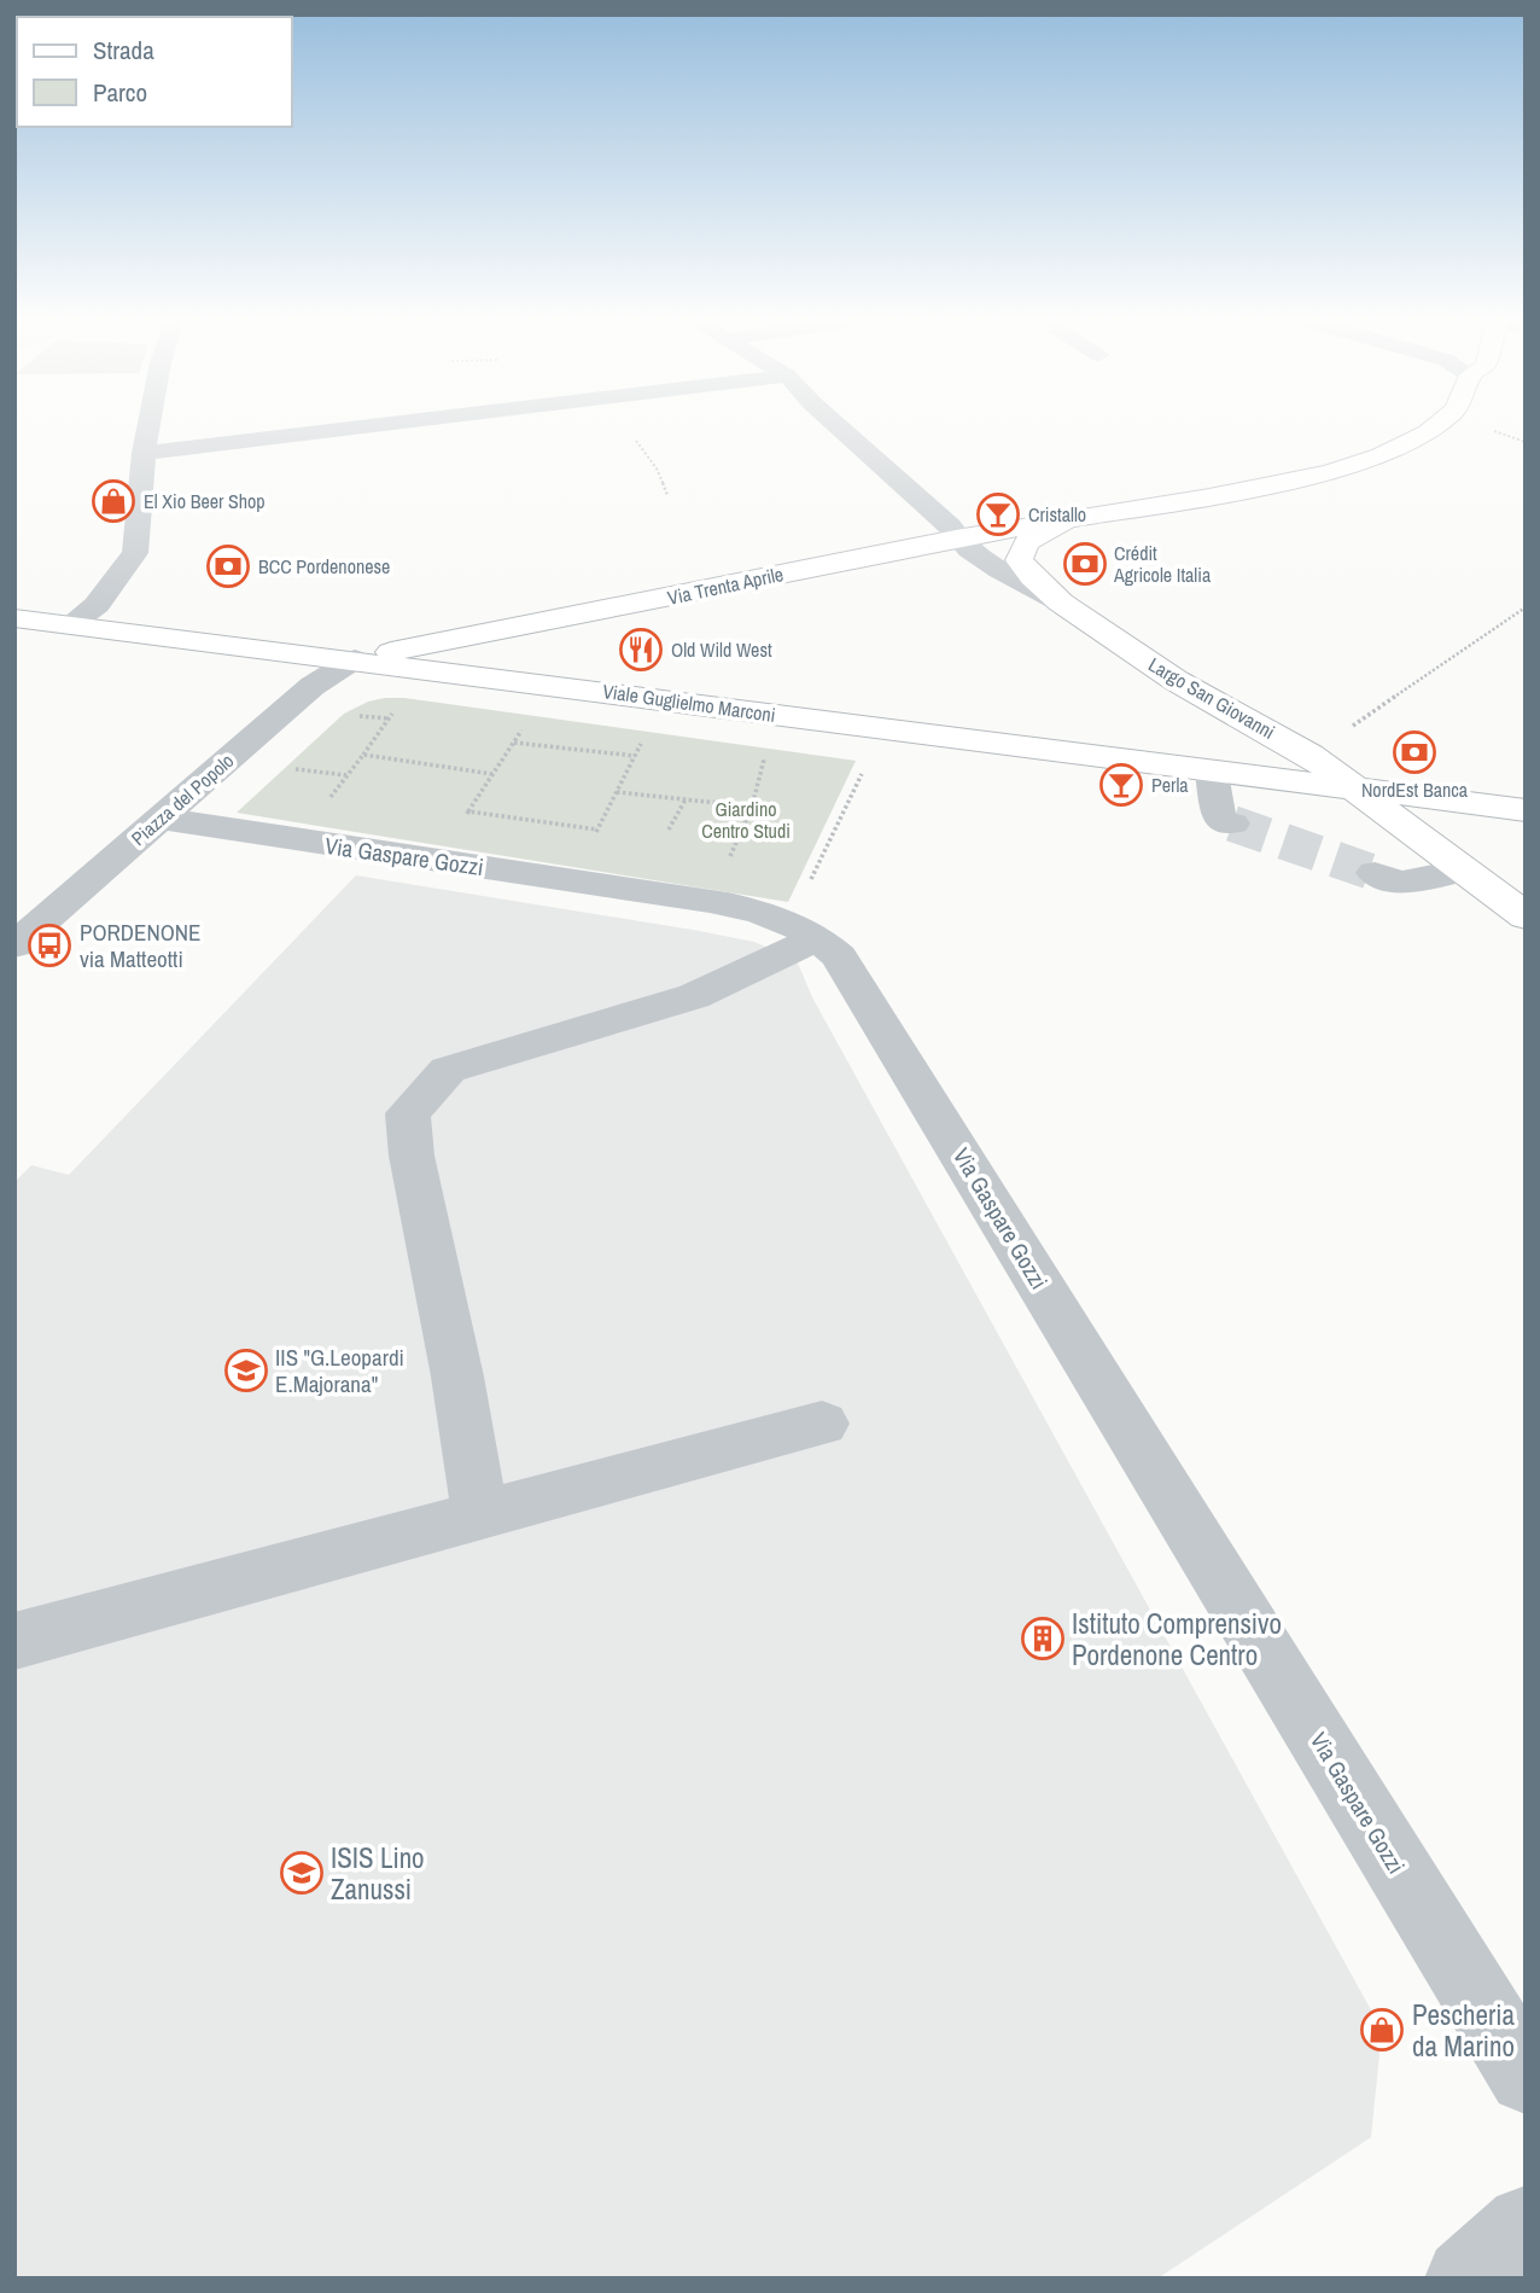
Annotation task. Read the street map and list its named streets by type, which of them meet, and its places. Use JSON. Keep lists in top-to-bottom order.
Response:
{
  "streets": {
    "main road": ["Via Trenta Aprile", "Largo San Giovanni", "Viale Guglielmo Marconi"],
    "street": ["Piazza del Popolo", "Via Gaspare Gozzi"]
  },
  "crossings": [
    ["Via Trenta Aprile", "Largo San Giovanni"],
    ["Via Trenta Aprile", "Viale Guglielmo Marconi"],
    ["Via Trenta Aprile", "Piazza del Popolo"],
    ["Largo San Giovanni", "Viale Guglielmo Marconi"],
    ["Viale Guglielmo Marconi", "Piazza del Popolo"],
    ["Piazza del Popolo", "Via Gaspare Gozzi"]
  ],
  "parks": ["Giardino Centro Studi"],
  "places": {
    "shop": ["El Xio Beer Shop", "Pescheria da Marino"],
    "bar": ["Cristallo", "Perla"],
    "bank": ["Crédit Agricole Italia", "BCC Pordenonese", "NordEst Banca"],
    "restaurant": ["Old Wild West"],
    "bus stop": ["PORDENONE via Matteotti"],
    "school or university": ["IIS \"G.Leopardi E.Majorana\"", "ISIS Lino Zanussi"],
    "building": ["Istituto Comprensivo Pordenone Centro"]
  },
  "legend": ["Strada", "Parco"]
}
